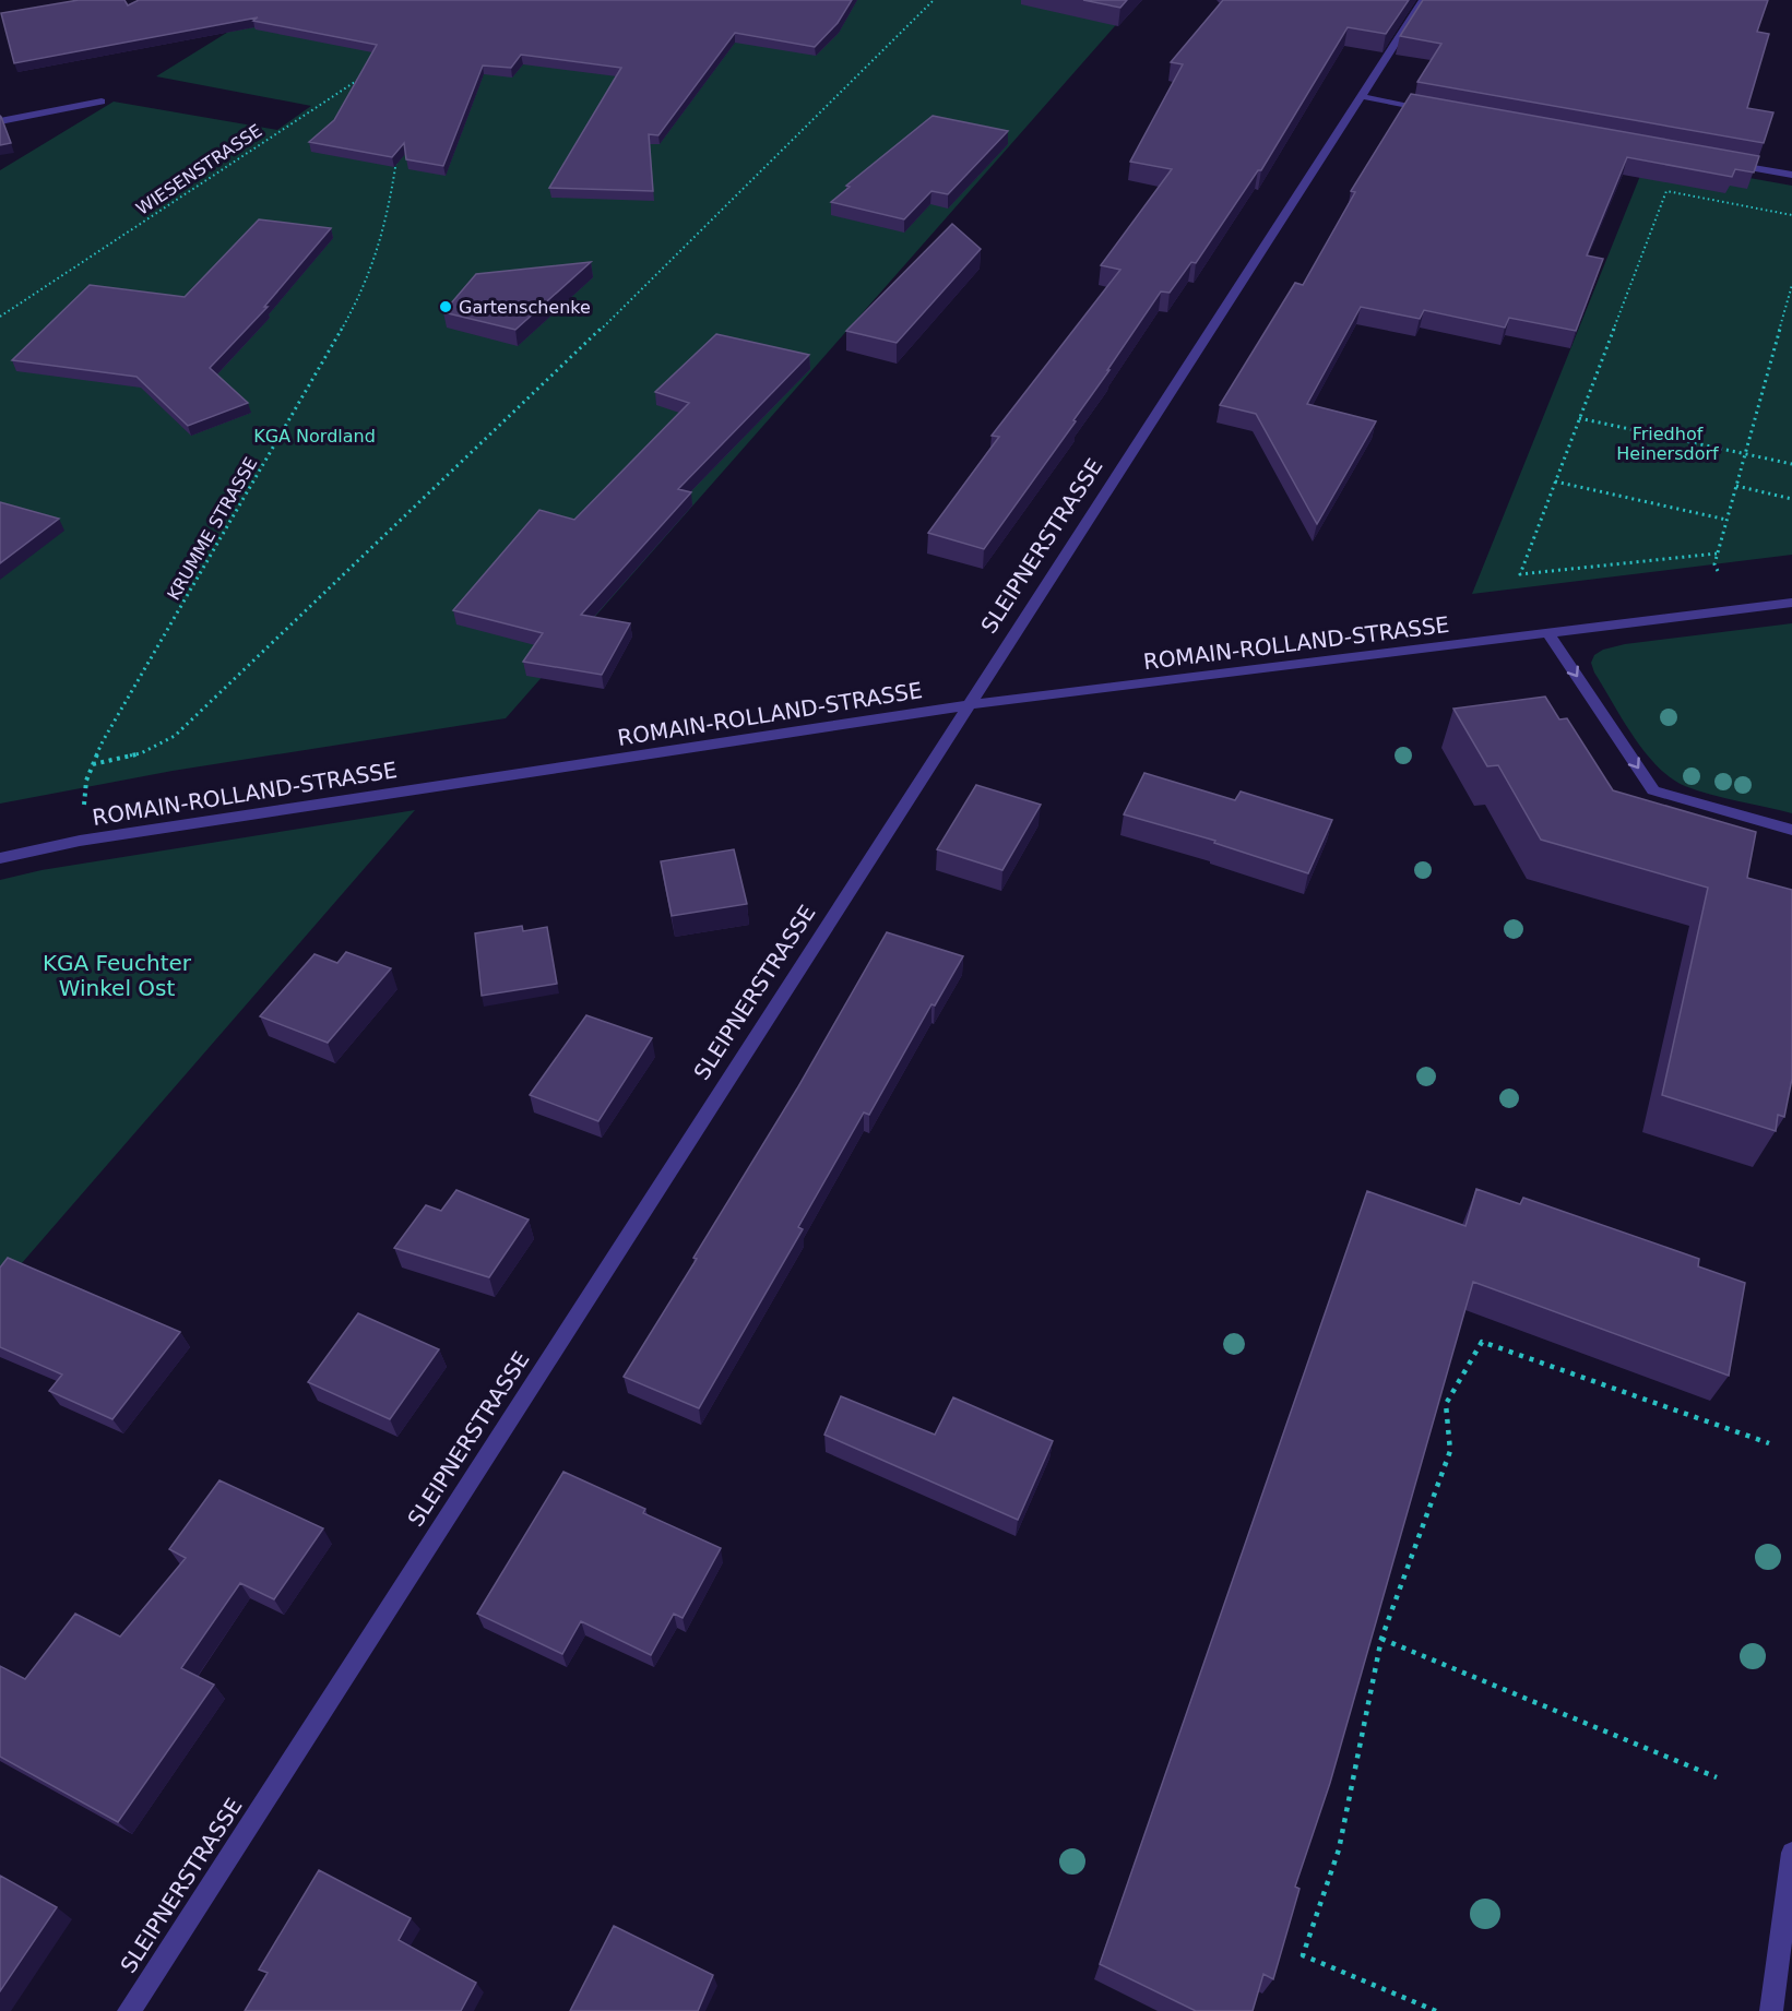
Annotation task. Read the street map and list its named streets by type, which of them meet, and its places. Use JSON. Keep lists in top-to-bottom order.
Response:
{
  "streets": {
    "street": ["SLEIPNERSTRASSE", "ROMAIN-ROLLAND-STRASSE"],
    "path": ["WIESENSTRASSE", "KRUMME STRASSE"]
  },
  "crossings": [
    ["KRUMME STRASSE", "ROMAIN-ROLLAND-STRASSE"],
    ["SLEIPNERSTRASSE", "ROMAIN-ROLLAND-STRASSE"]
  ],
  "parks": ["Friedhof Heinersdorf", "KGA Nordland", "KGA Feuchter Winkel Ost"],
  "places": ["Gartenschenke"]
}
